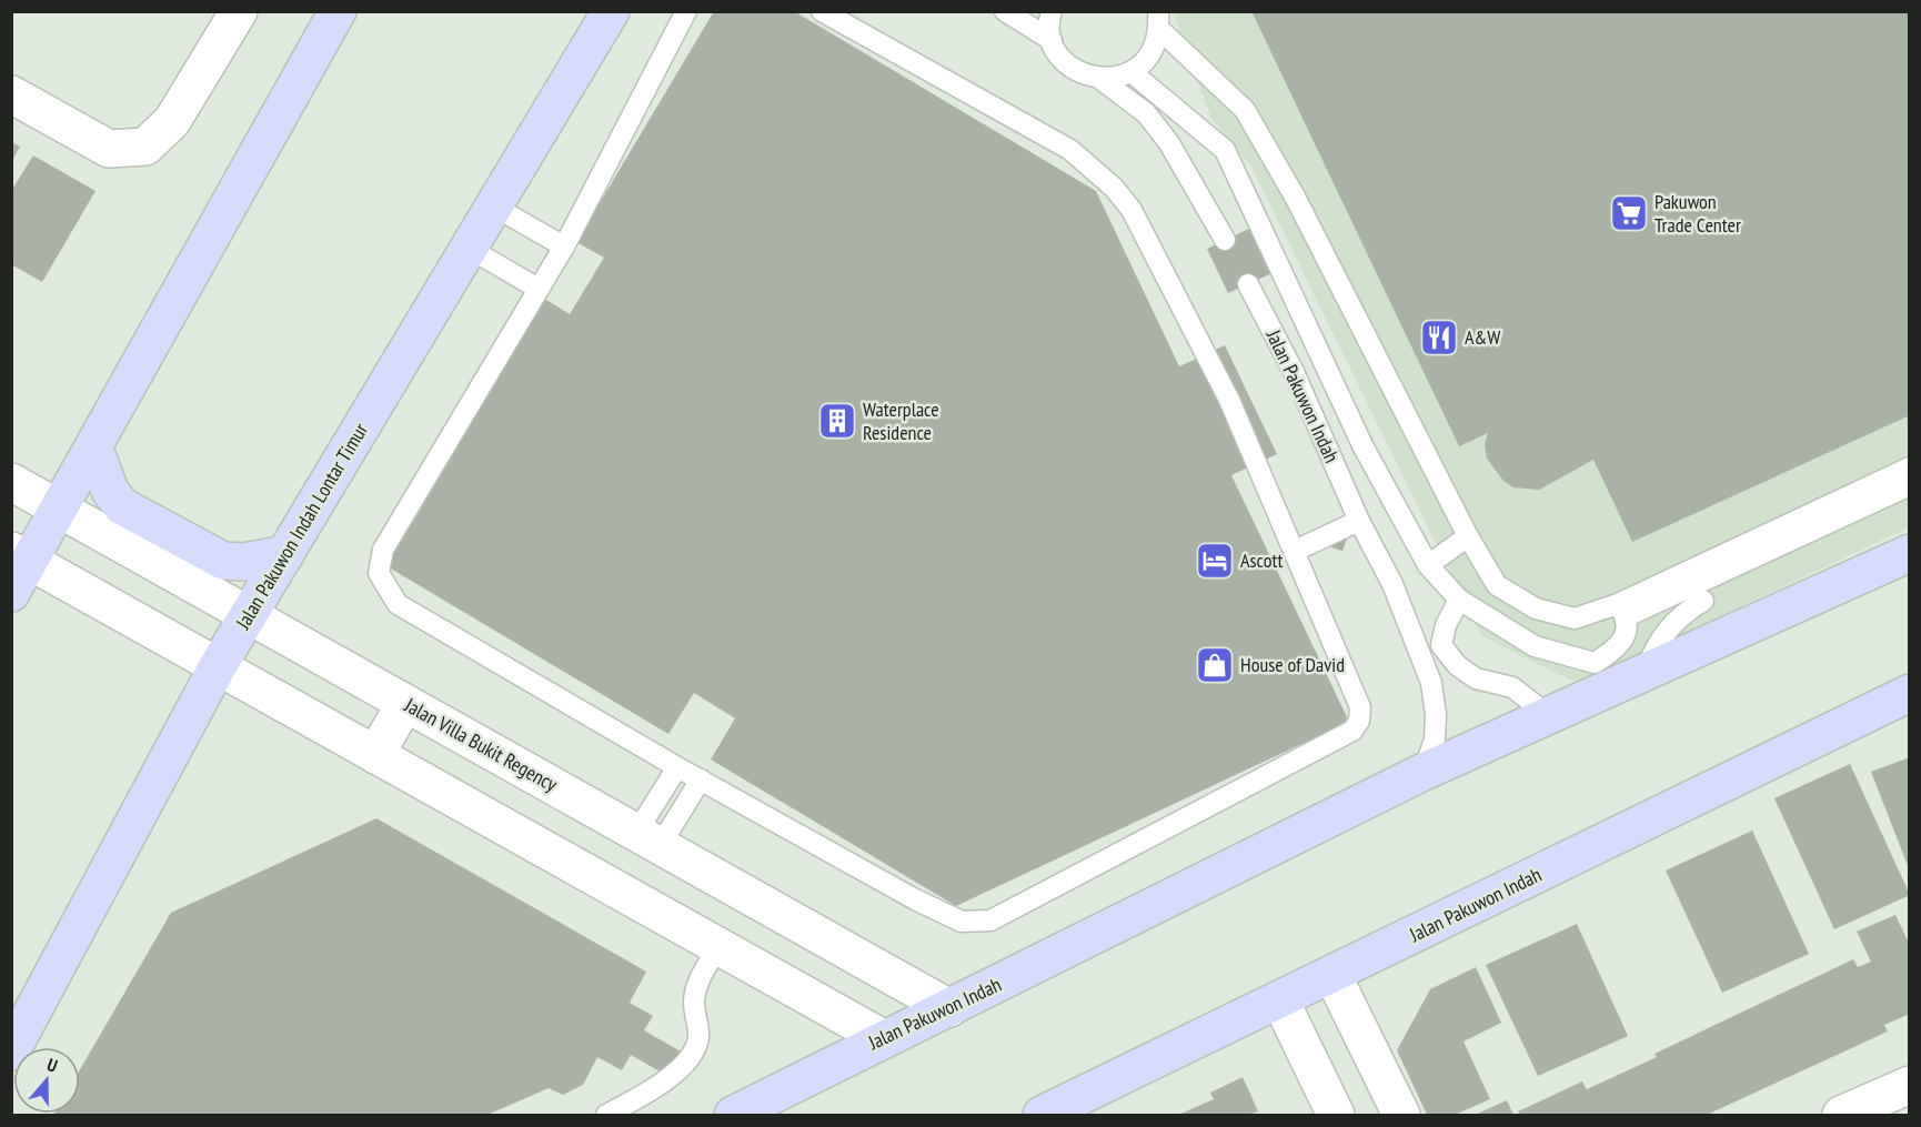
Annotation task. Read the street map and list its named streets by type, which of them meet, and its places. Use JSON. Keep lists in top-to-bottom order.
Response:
{
  "streets": {
    "street": ["Jalan Pakuwon Indah", "Jalan Pakuwon Indah Lontar Timur", "Jalan Villa Bukit Regency"]
  },
  "crossings": [
    ["Jalan Pakuwon Indah", "Jalan Villa Bukit Regency"],
    ["Jalan Pakuwon Indah Lontar Timur", "Jalan Villa Bukit Regency"]
  ],
  "places": {
    "supermarket": ["Pakuwon Trade Center"],
    "restaurant": ["A&W"],
    "building": ["Waterplace Residence"],
    "hotel": ["Ascott"],
    "shop": ["House of David"]
  },
  "north": "top"
}
